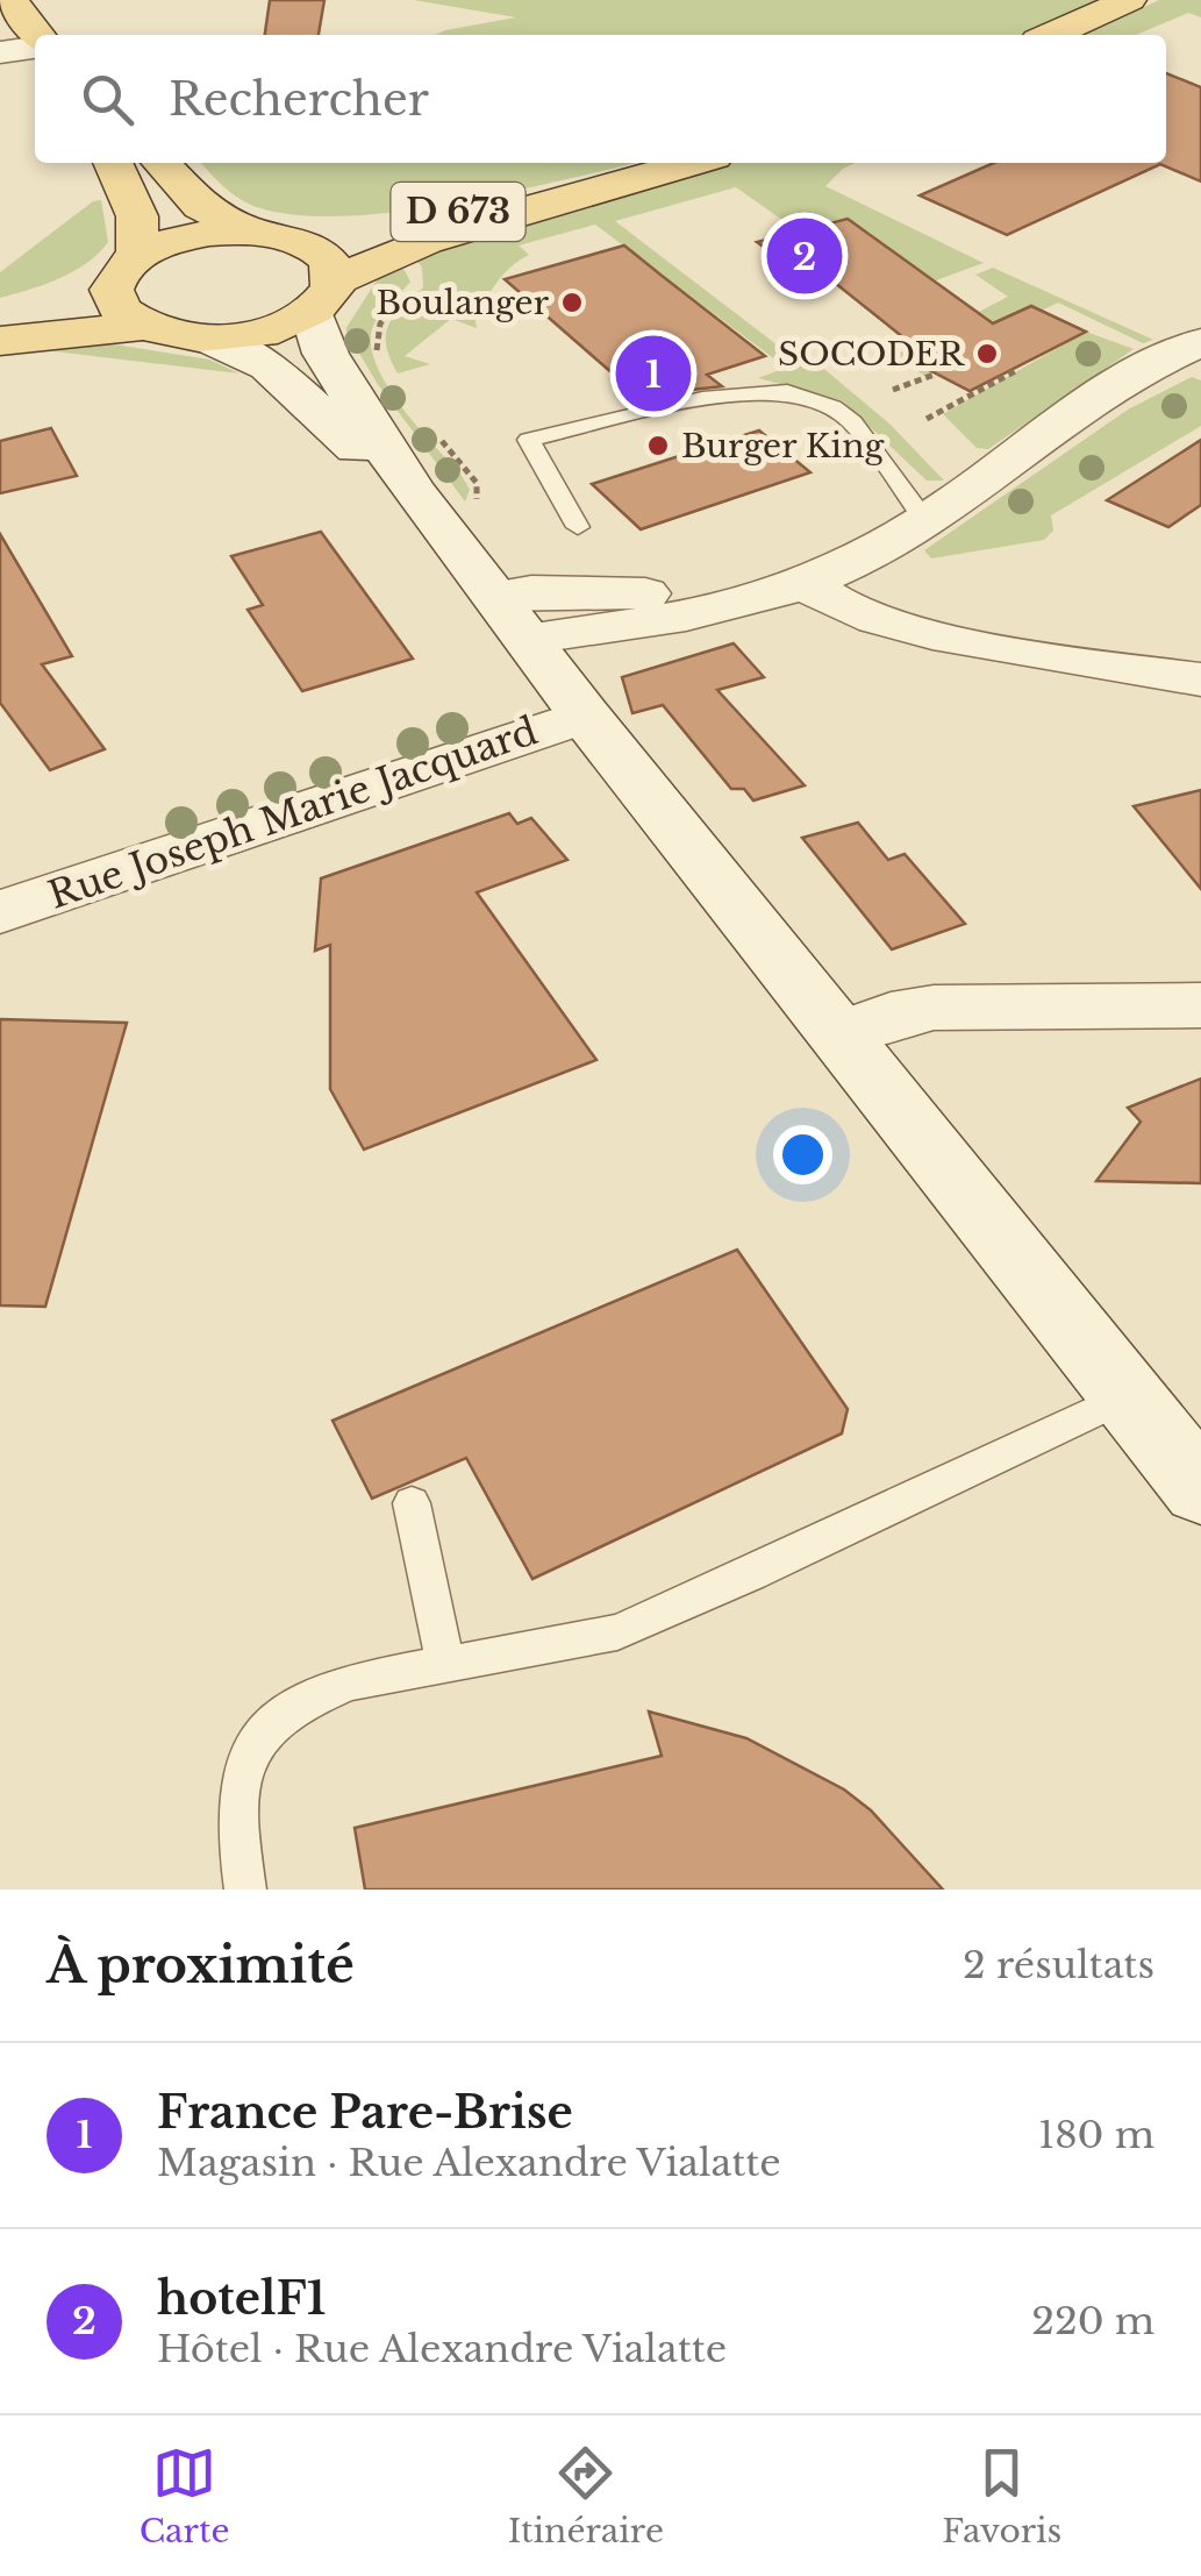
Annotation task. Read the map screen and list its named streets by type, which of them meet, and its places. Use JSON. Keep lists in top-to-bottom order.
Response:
{
  "streets": {
    "main road": ["D 673"],
    "street": ["Rue Joseph Marie Jacquard"]
  },
  "places": ["Boulanger", "SOCODER", "Burger King"],
  "page": {
    "search": "Rechercher",
    "pins": ["2", "1"],
    "heading": ["À proximité", "2 résultats"],
    "list": [
      {
        "mark": "1",
        "name": "France Pare-Brise",
        "note": "Magasin · Rue Alexandre Vialatte",
        "value": "180 m"
      },
      {
        "mark": "2",
        "name": "hotelF1",
        "note": "Hôtel · Rue Alexandre Vialatte",
        "value": "220 m"
      }
    ],
    "nav": ["Carte", "Itinéraire", "Favoris"]
  }
}
